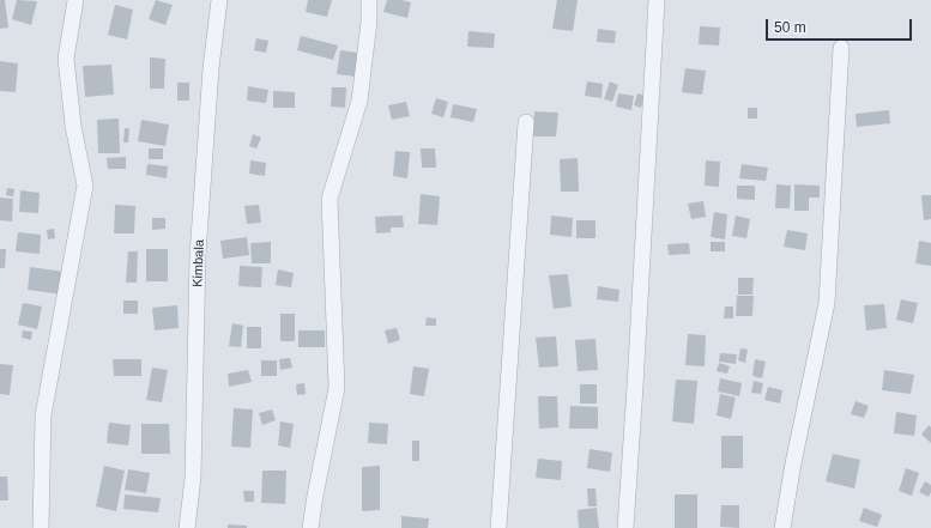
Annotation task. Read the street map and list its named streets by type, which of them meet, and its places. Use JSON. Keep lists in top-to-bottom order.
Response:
{
  "streets": {
    "street": ["Kimbala"]
  },
  "scale_bar": "50 m"
}
